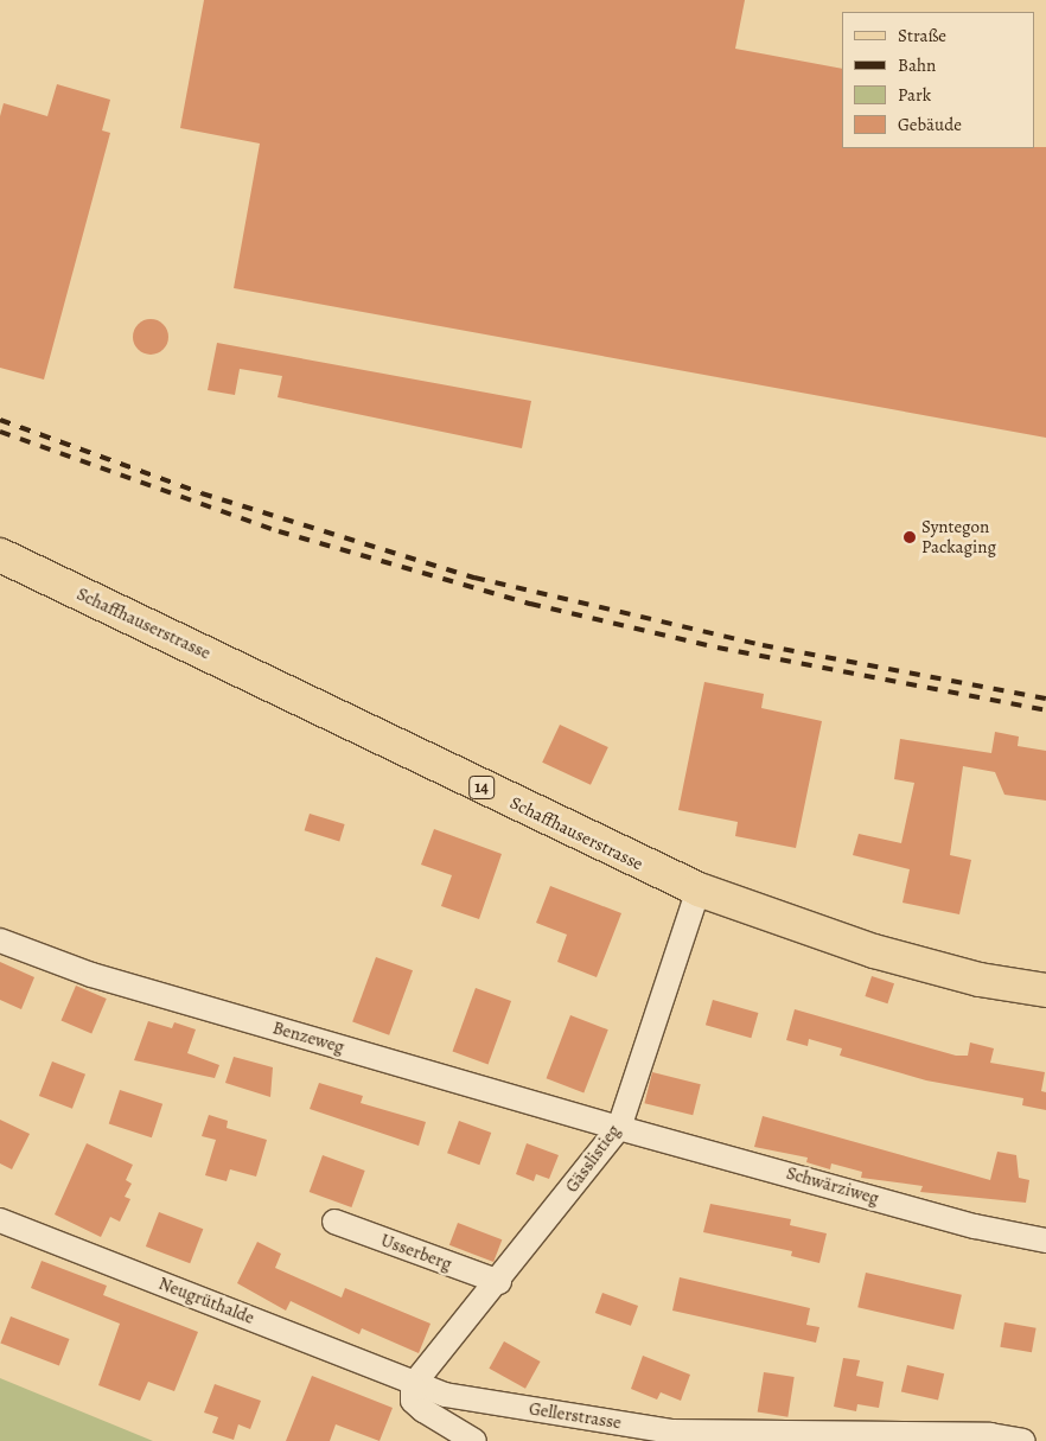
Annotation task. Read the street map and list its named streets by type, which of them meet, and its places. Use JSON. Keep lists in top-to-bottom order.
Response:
{
  "streets": {
    "main road": ["Schaffhauserstrasse", "14"],
    "street": [
      "Benzeweg",
      "Gässlistieg",
      "Schwärziweg",
      "Usserberg",
      "Neugrüthalde",
      "Gellerstrasse"
    ]
  },
  "crossings": [
    ["Schaffhauserstrasse", "Gässlistieg"],
    ["Benzeweg", "Gässlistieg"],
    ["Benzeweg", "Schwärziweg"],
    ["Gässlistieg", "Schwärziweg"],
    ["Gässlistieg", "Usserberg"],
    ["Gässlistieg", "Neugrüthalde"],
    ["Gässlistieg", "Gellerstrasse"],
    ["Neugrüthalde", "Gellerstrasse"]
  ],
  "places": ["Syntegon Packaging"],
  "legend": [
    "Straße",
    "Bahn",
    "Park",
    "Gebäude"
  ]
}
